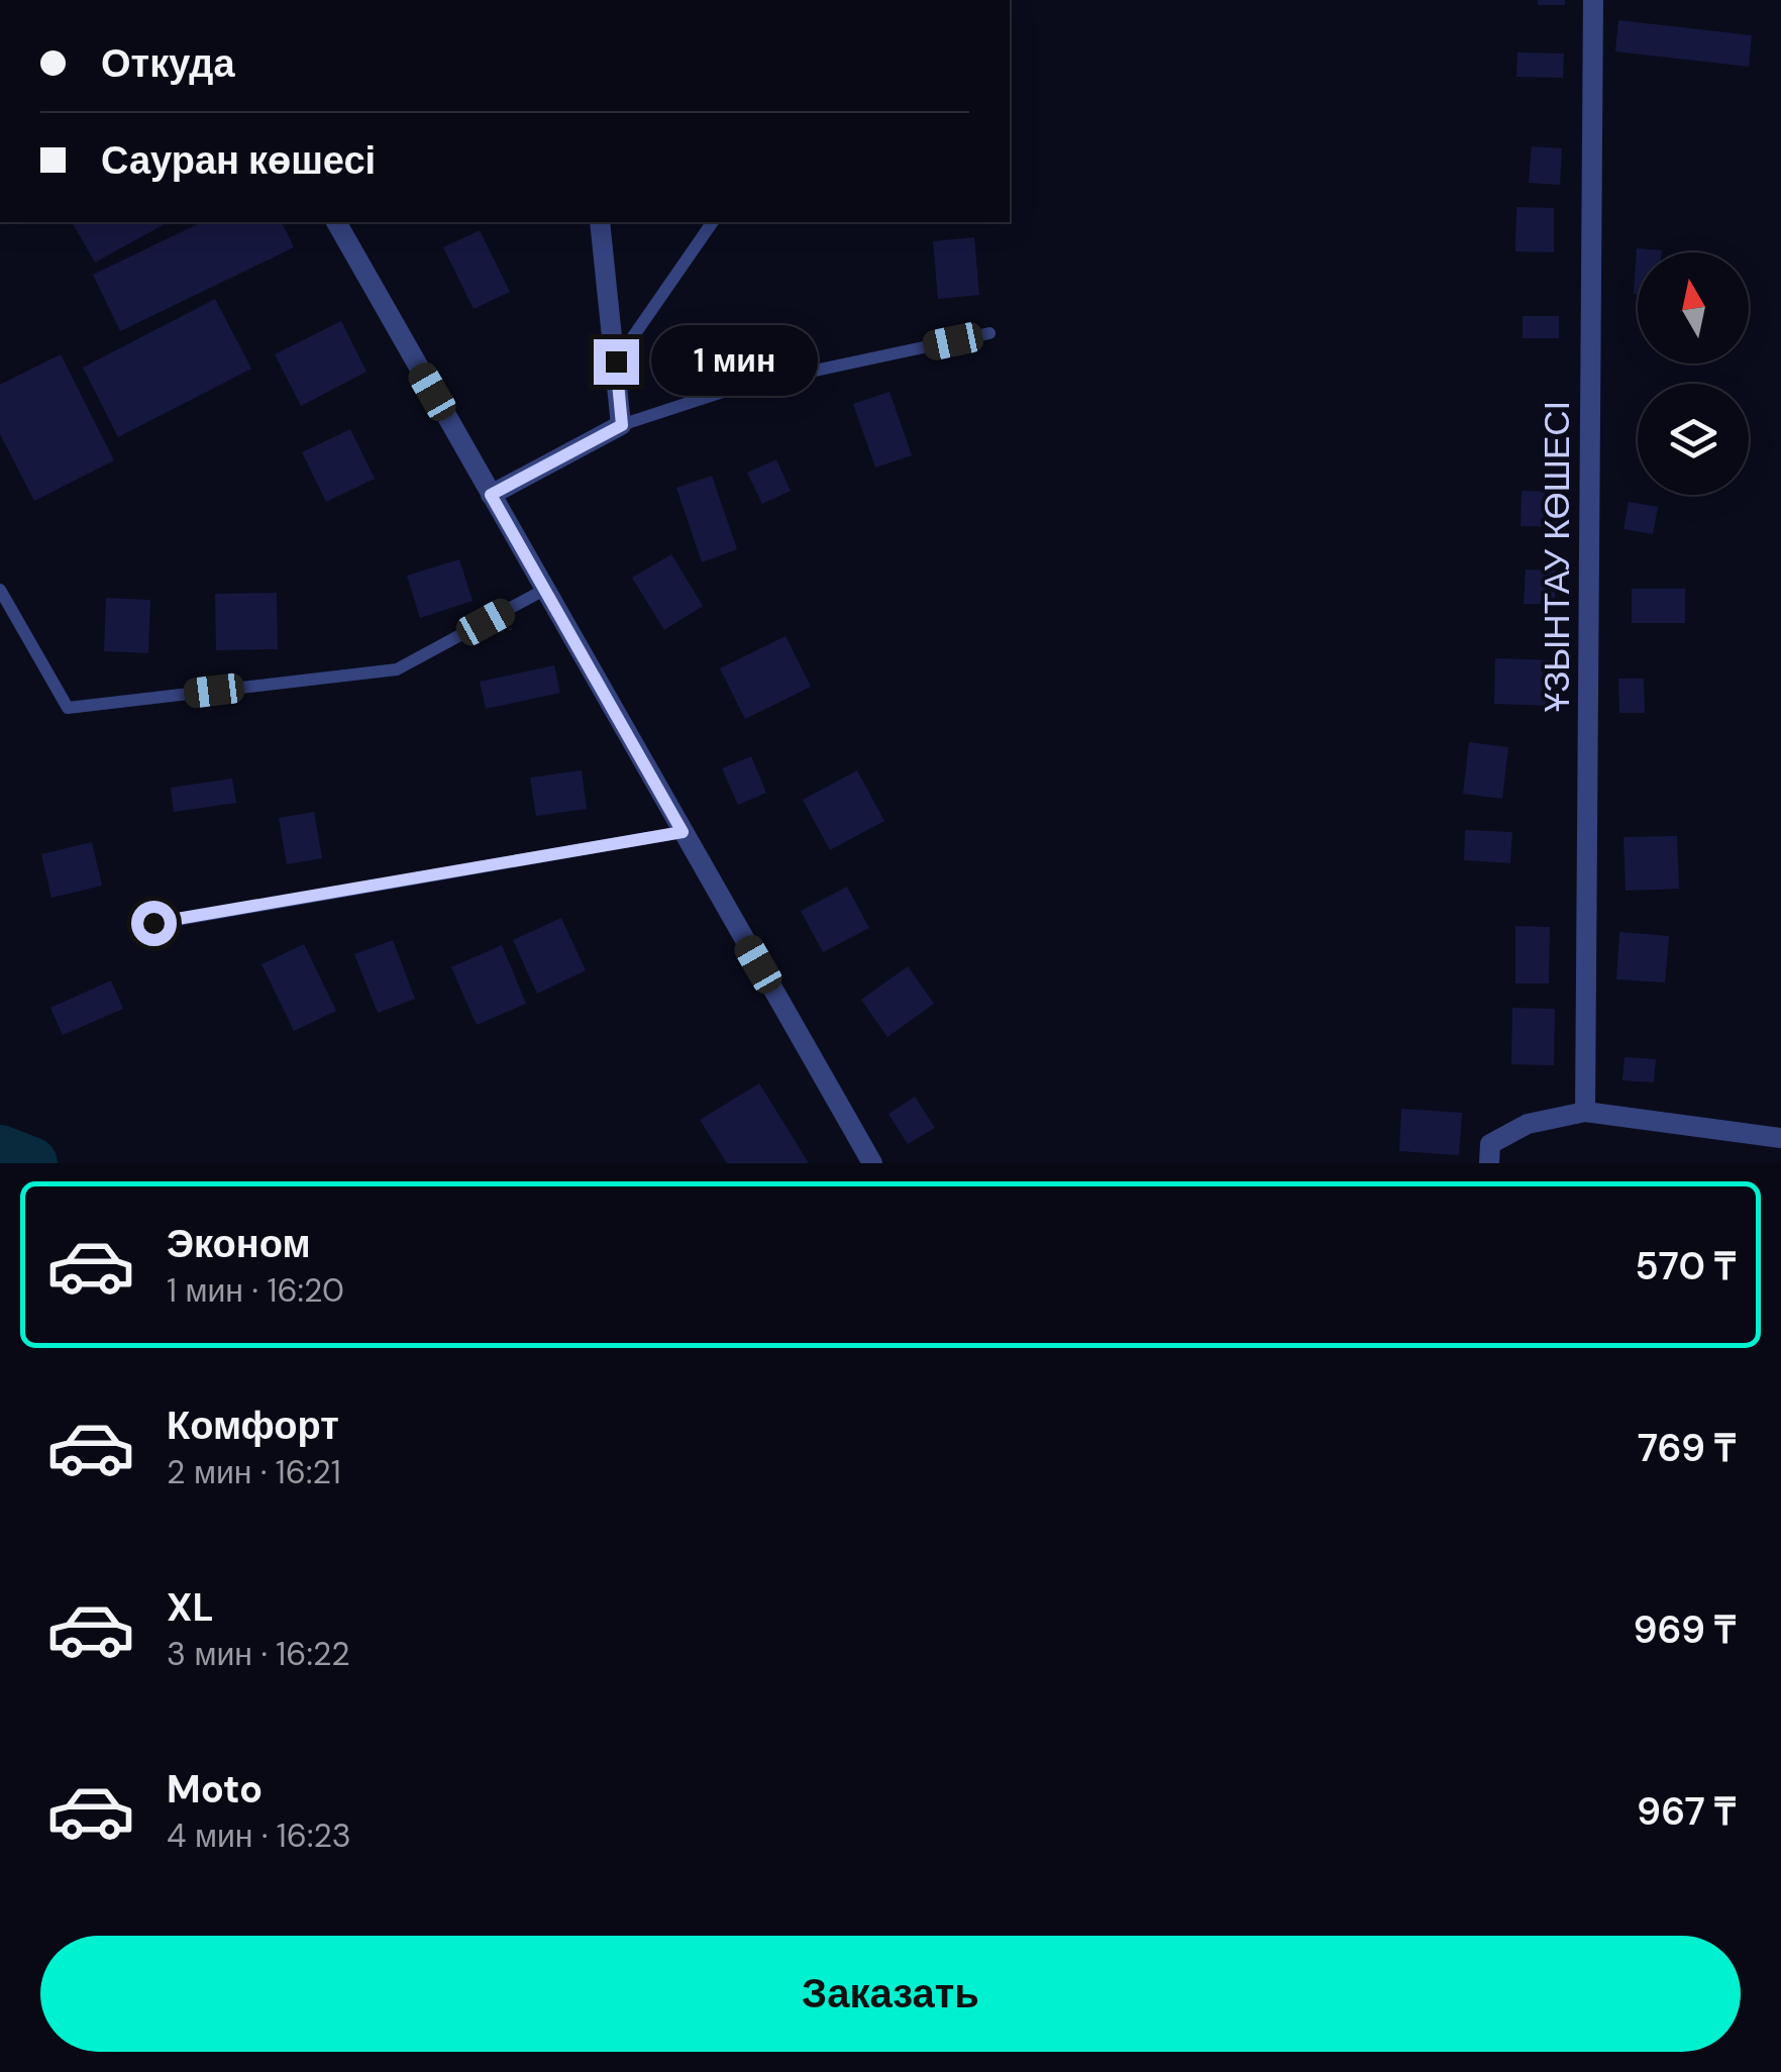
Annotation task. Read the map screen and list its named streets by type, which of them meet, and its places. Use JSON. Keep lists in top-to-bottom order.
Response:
{
  "streets": {
    "street": ["ҰЗЫНТАУ КӨШЕСІ"]
  },
  "north": "top",
  "page": {
    "banner": ["Откуда", "Сауран көшесі"],
    "bubble": "1 мин",
    "list": [
      {
        "name": "Эконом",
        "note": "1 мин · 16:20",
        "value": "570 ₸"
      },
      {
        "name": "Комфорт",
        "note": "2 мин · 16:21",
        "value": "769 ₸"
      },
      {
        "name": "XL",
        "note": "3 мин · 16:22",
        "value": "969 ₸"
      },
      {
        "name": "Moto",
        "note": "4 мин · 16:23",
        "value": "967 ₸"
      }
    ],
    "buttons": "Заказать"
  }
}
